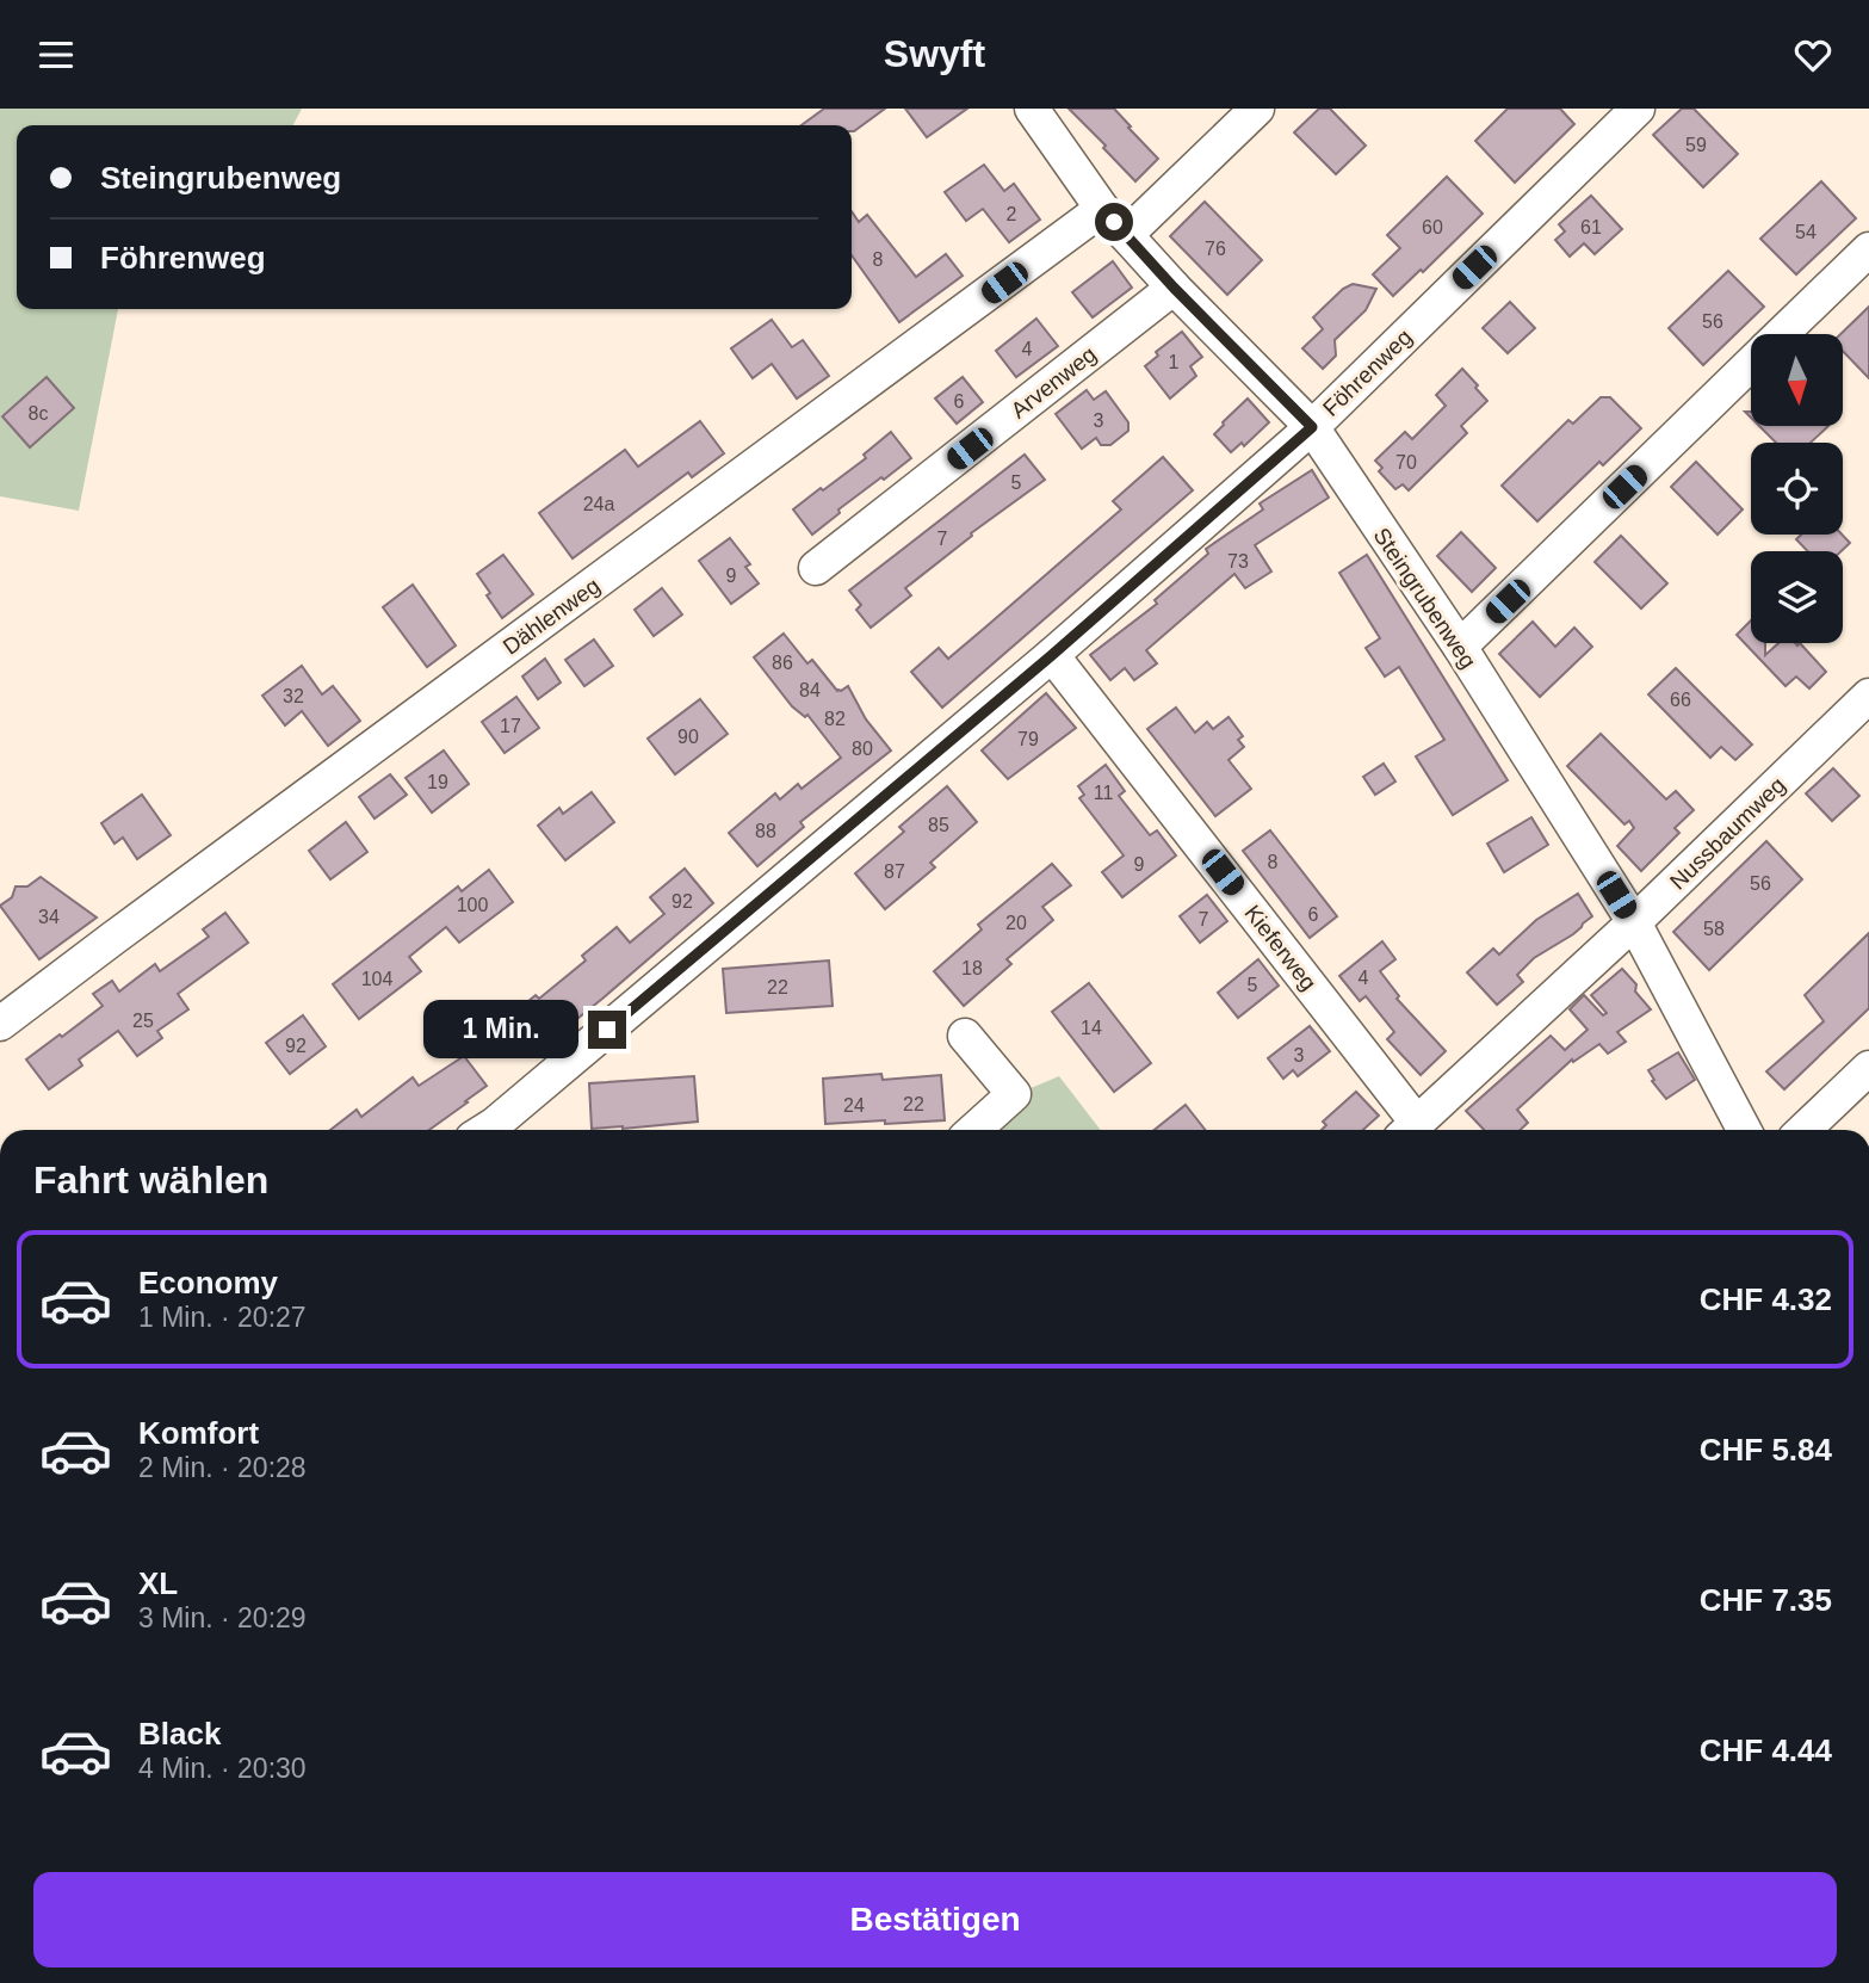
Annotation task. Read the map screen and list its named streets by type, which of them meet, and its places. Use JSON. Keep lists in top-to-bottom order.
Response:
{
  "streets": {
    "street": [
      "Föhrenweg",
      "Arvenweg",
      "Steingrubenweg",
      "Dählenweg",
      "Nussbaumweg",
      "Kieferweg"
    ]
  },
  "crossings": [
    ["Föhrenweg", "Steingrubenweg"],
    ["Föhrenweg", "Kieferweg"],
    ["Arvenweg", "Steingrubenweg"],
    ["Steingrubenweg", "Dählenweg"],
    ["Steingrubenweg", "Nussbaumweg"],
    ["Nussbaumweg", "Kieferweg"]
  ],
  "house_numbers": [
    "59",
    "2",
    "60",
    "61",
    "54",
    "76",
    "8",
    "56",
    "4",
    "1",
    "6",
    "8c",
    "3",
    "70",
    "5",
    "24a",
    "7",
    "73",
    "9",
    "86",
    "84",
    "32",
    "66",
    "82",
    "17",
    "90",
    "79",
    "80",
    "19",
    "11",
    "85",
    "88",
    "8",
    "9",
    "87",
    "56",
    "92",
    "100",
    "6",
    "34",
    "7",
    "20",
    "58",
    "18",
    "4",
    "104",
    "5",
    "22",
    "25",
    "14",
    "92",
    "3",
    "22",
    "24"
  ],
  "north": "bottom",
  "page": {
    "header": "Swyft",
    "banner": ["Steingrubenweg", "Föhrenweg"],
    "bubble": "1 Min.",
    "heading": "Fahrt wählen",
    "list": [
      {
        "name": "Economy",
        "note": "1 Min. · 20:27",
        "value": "CHF 4.32"
      },
      {
        "name": "Komfort",
        "note": "2 Min. · 20:28",
        "value": "CHF 5.84"
      },
      {
        "name": "XL",
        "note": "3 Min. · 20:29",
        "value": "CHF 7.35"
      },
      {
        "name": "Black",
        "note": "4 Min. · 20:30",
        "value": "CHF 4.44"
      }
    ],
    "buttons": "Bestätigen"
  }
}
